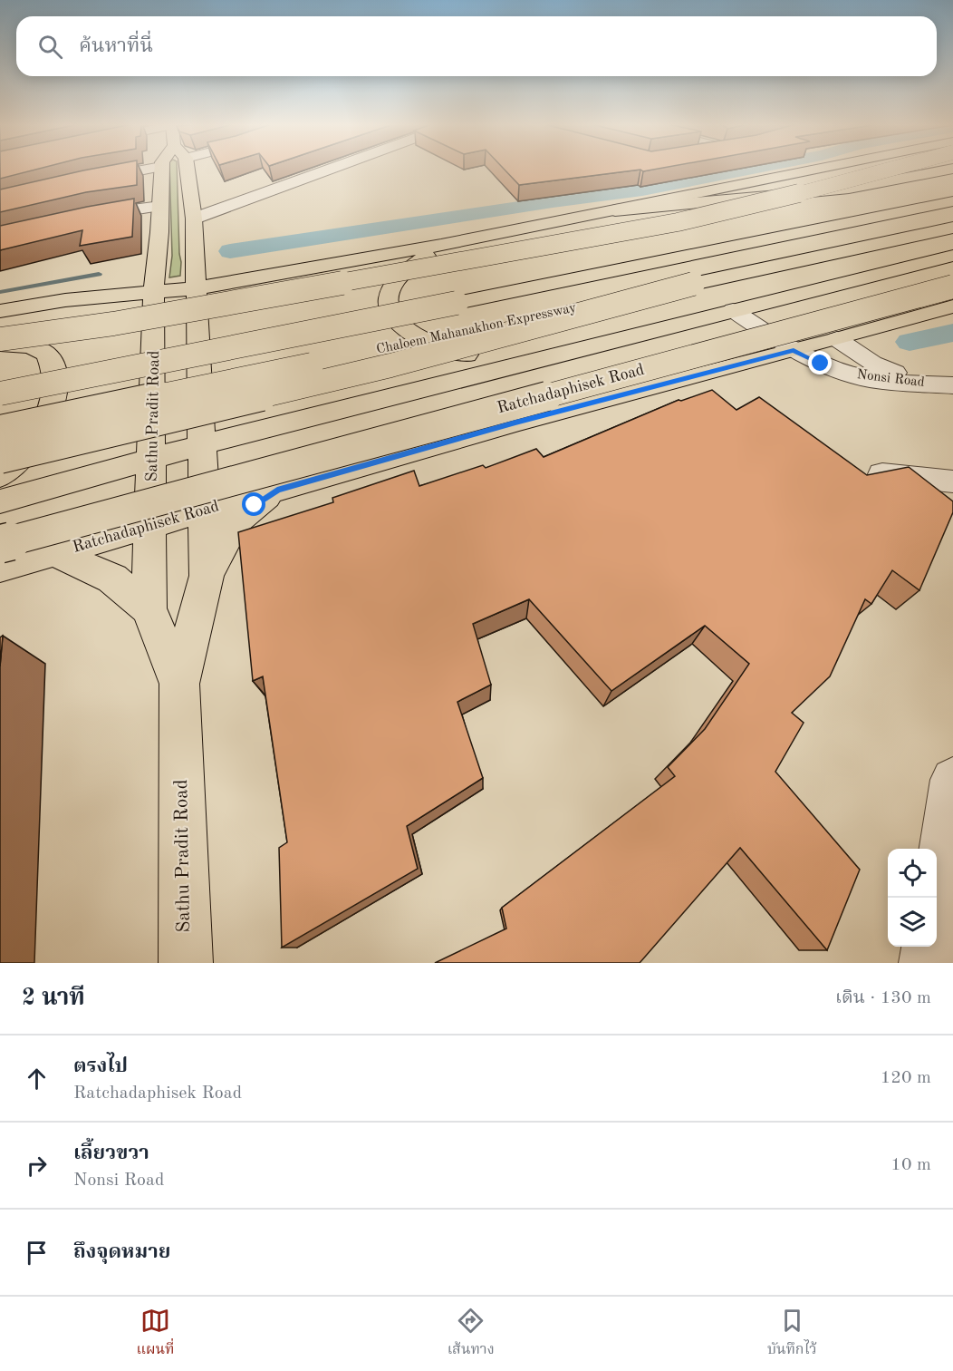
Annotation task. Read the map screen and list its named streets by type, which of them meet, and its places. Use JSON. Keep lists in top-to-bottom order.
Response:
{
  "streets": {
    "main road": ["Chaloem Mahanakhon Expressway", "Ratchadaphisek Road", "Sathu Pradit Road"],
    "street": ["Nonsi Road"]
  },
  "crossings": [
    ["Nonsi Road", "Ratchadaphisek Road"],
    ["Ratchadaphisek Road", "Sathu Pradit Road"]
  ],
  "page": {
    "search": "ค้นหาที่นี่",
    "heading": ["2 นาที", "เดิน · 130 m"],
    "list": [
      ["ตรงไป", "Ratchadaphisek Road", "120 m"],
      ["เลี้ยวขวา", "Nonsi Road", "10 m"],
      "ถึงจุดหมาย"
    ],
    "nav": ["แผนที่", "เส้นทาง", "บันทึกไว้"]
  }
}
